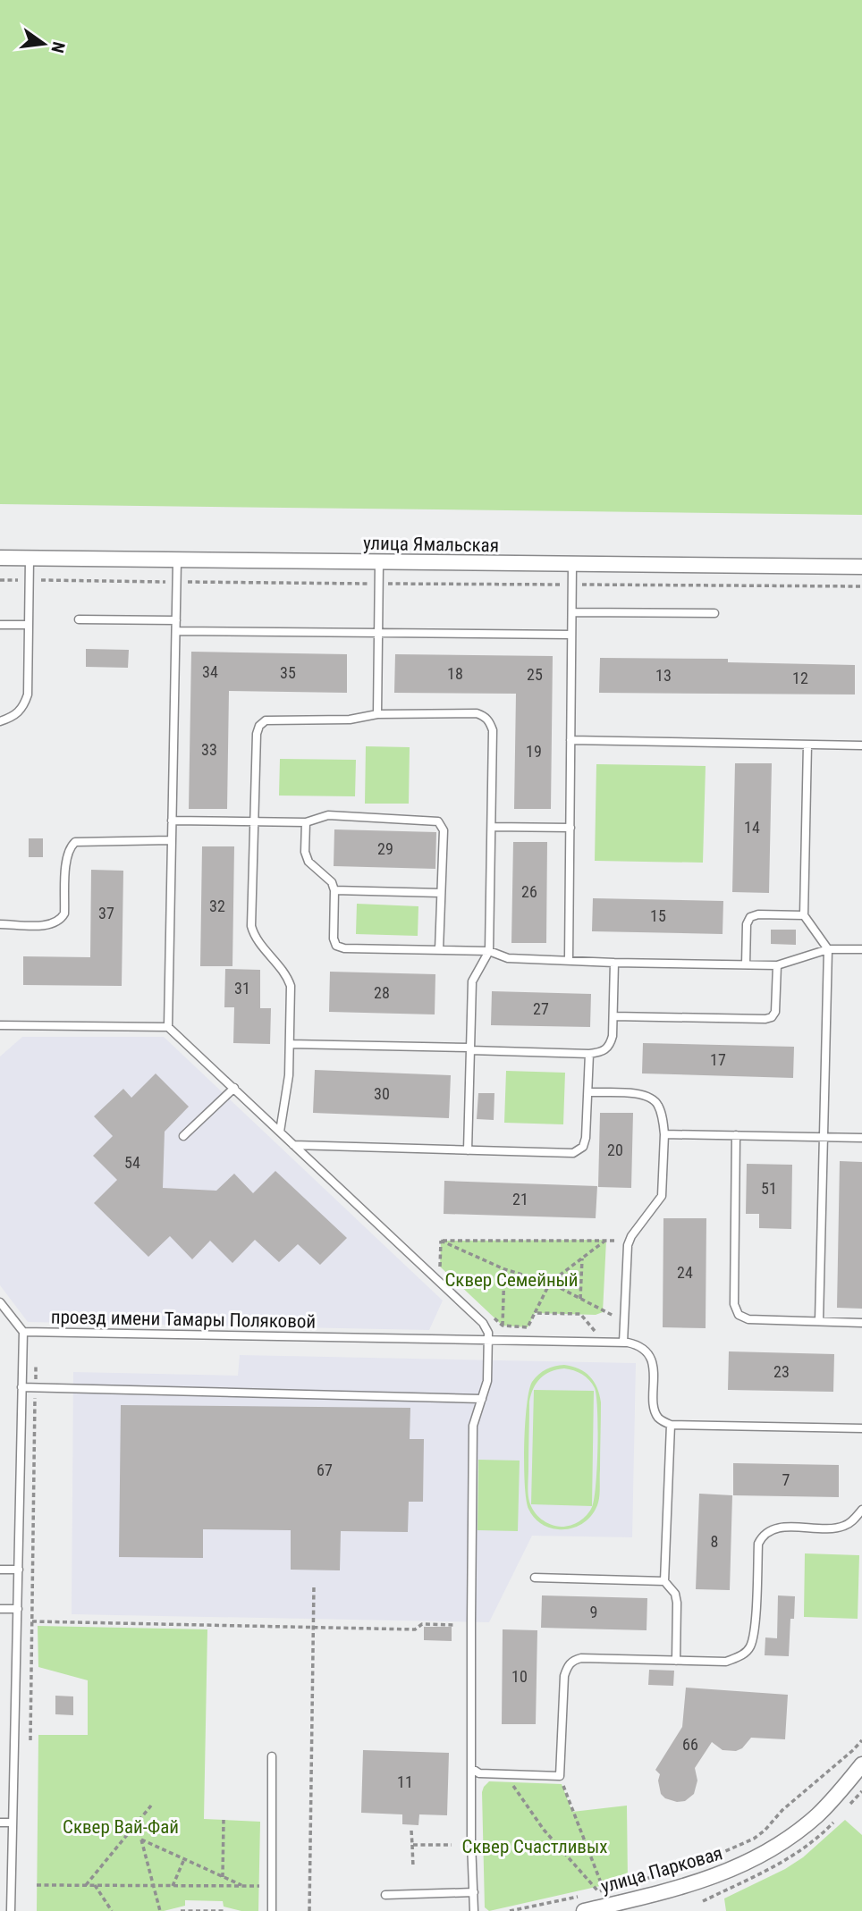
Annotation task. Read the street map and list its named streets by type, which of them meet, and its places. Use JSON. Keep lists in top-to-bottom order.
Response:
{
  "streets": {
    "street": ["улица Ямальская", "улица Парковая"],
    "lane": ["проезд имени Тамары Поляковой"]
  },
  "parks": ["Сквер Семейный", "Сквер Вай-Фай", "Сквер Счастливых"],
  "house_numbers": [
    "34",
    "35",
    "18",
    "25",
    "13",
    "12",
    "33",
    "19",
    "14",
    "29",
    "26",
    "32",
    "37",
    "15",
    "31",
    "28",
    "27",
    "17",
    "30",
    "20",
    "54",
    "51",
    "21",
    "24",
    "23",
    "67",
    "7",
    "8",
    "9",
    "10",
    "66",
    "11"
  ],
  "north": "right"
}
